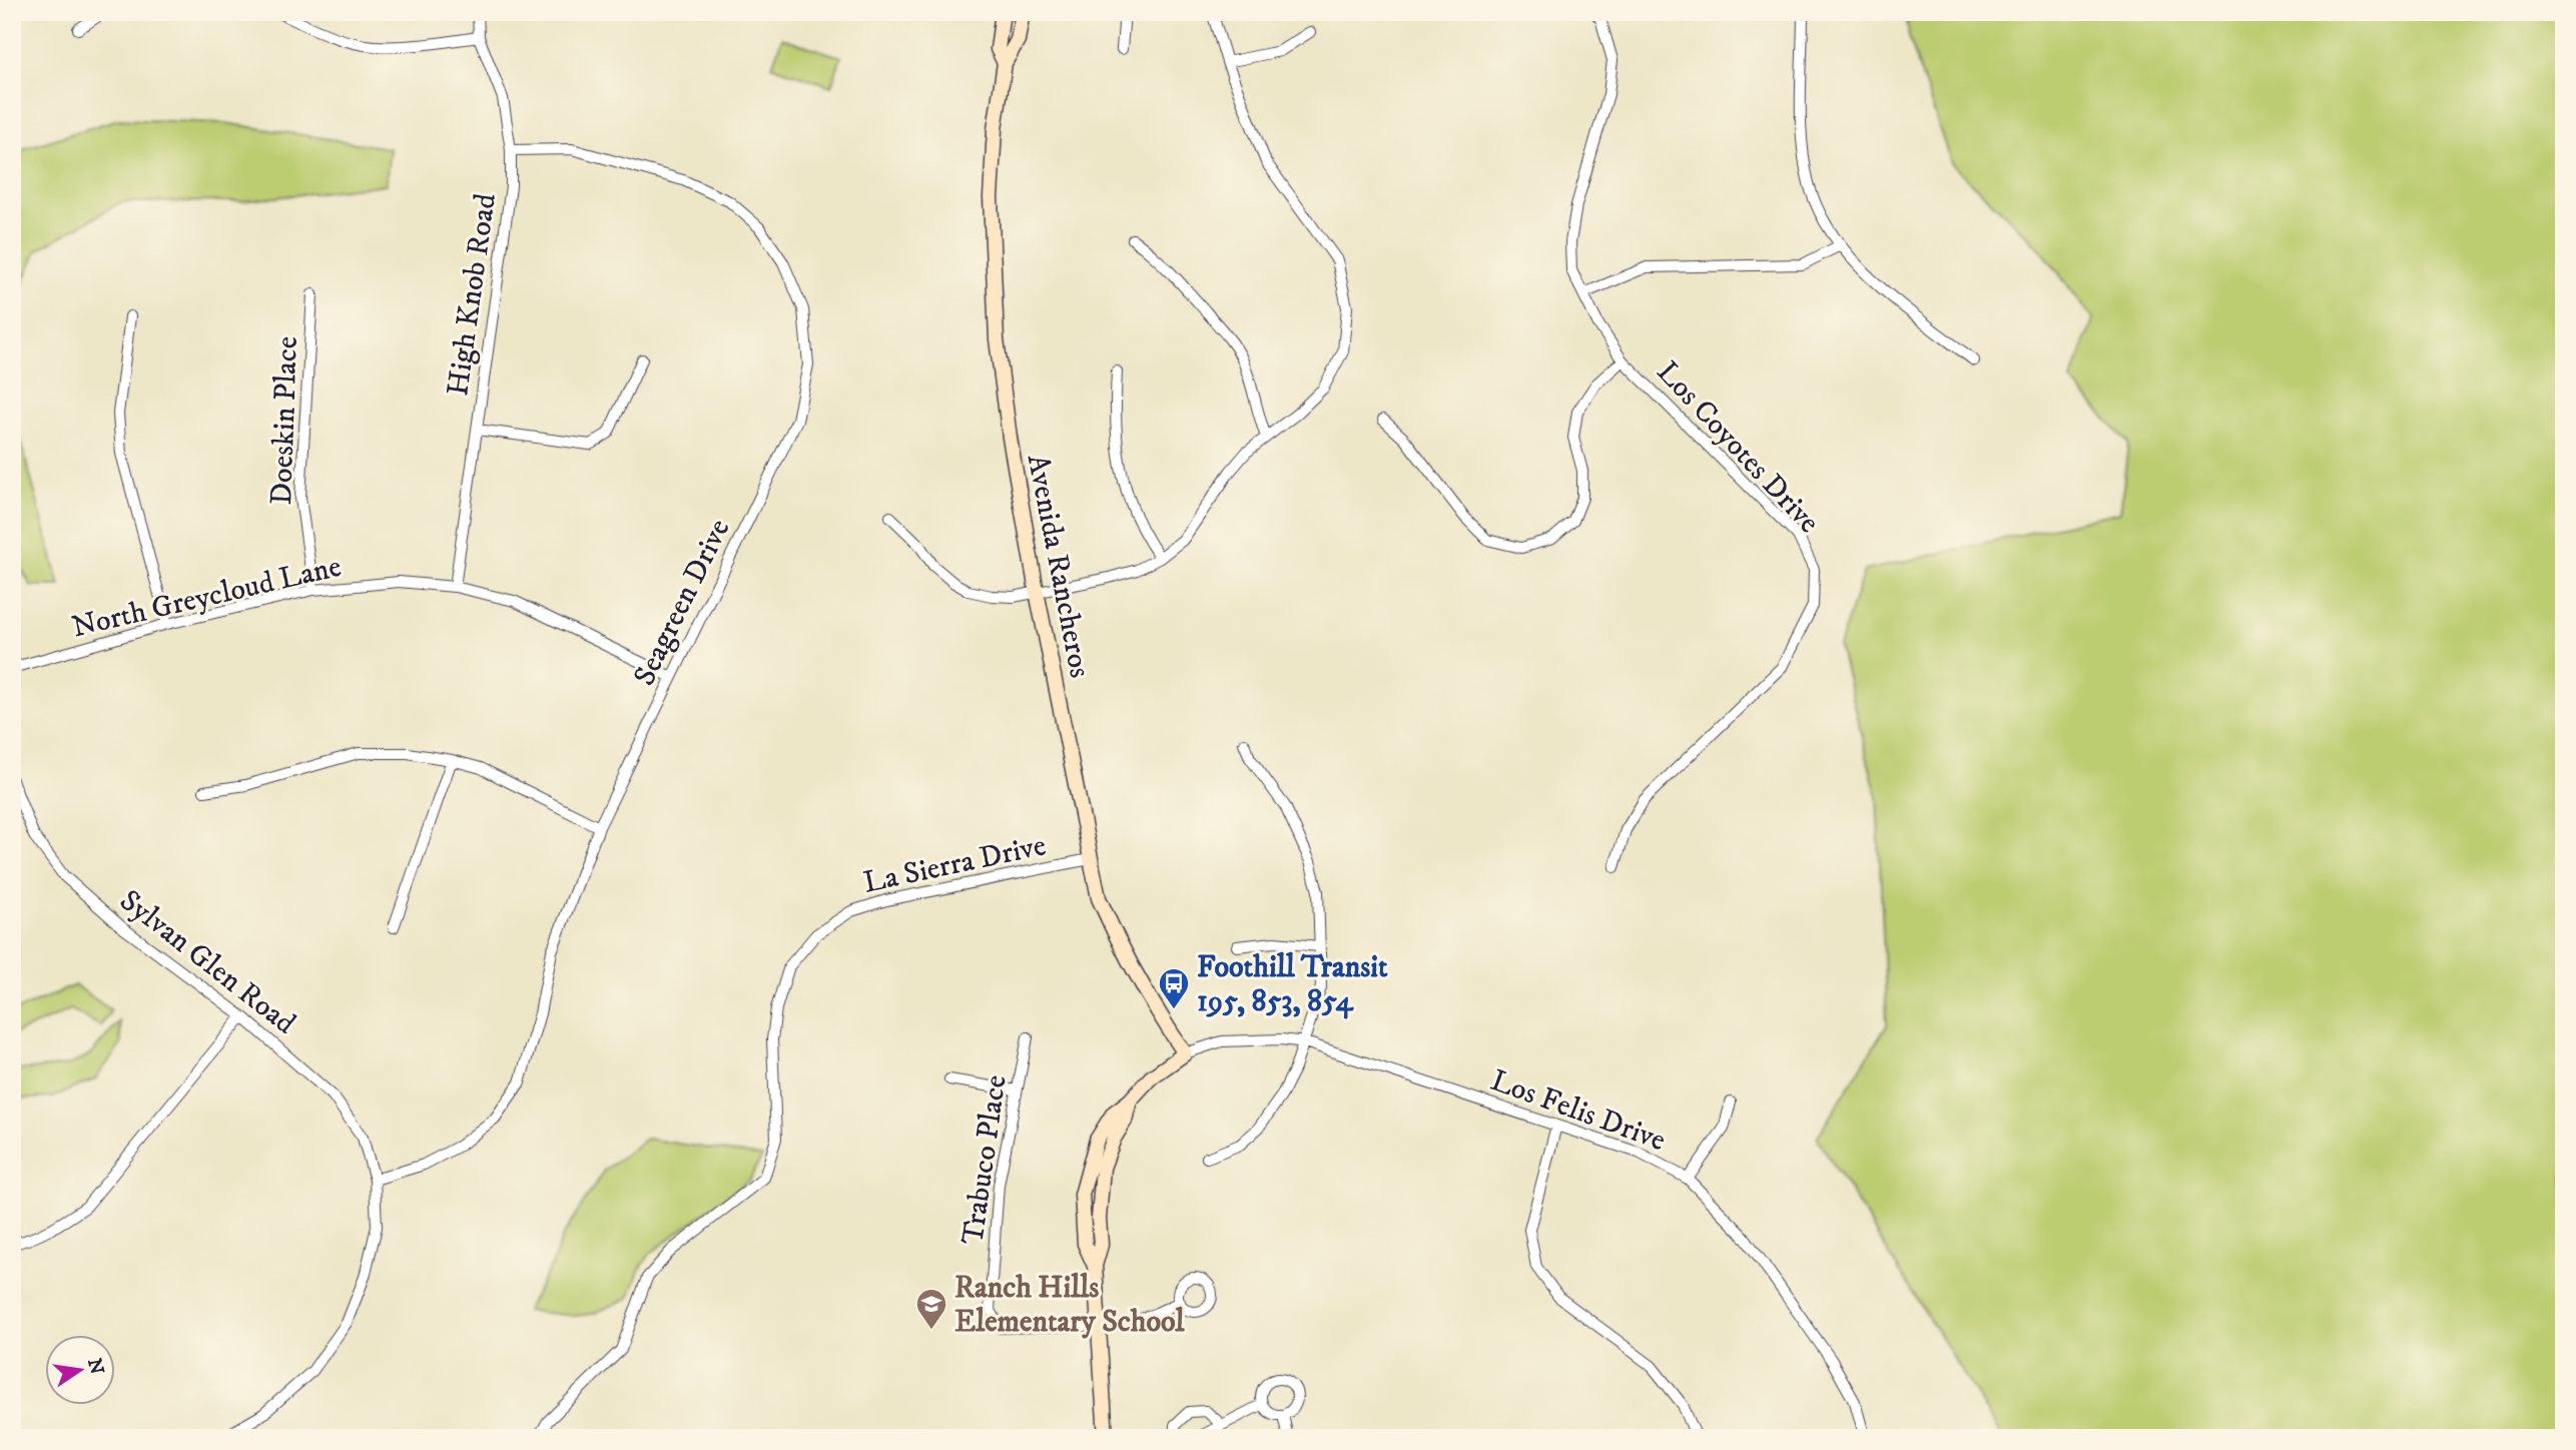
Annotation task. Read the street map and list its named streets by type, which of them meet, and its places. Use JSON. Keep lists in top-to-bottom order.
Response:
{
  "streets": {
    "main road": ["Avenida Rancheros"],
    "street": [
      "High Knob Road",
      "Doeskin Place",
      "Los Coyotes Drive",
      "North Greycloud Lane",
      "Seagreen Drive",
      "La Sierra Drive",
      "Sylvan Glen Road",
      "Los Felis Drive",
      "Trabuco Place"
    ]
  },
  "crossings": [
    ["High Knob Road", "North Greycloud Lane"],
    ["High Knob Road", "Seagreen Drive"],
    ["Doeskin Place", "North Greycloud Lane"],
    ["Avenida Rancheros", "La Sierra Drive"],
    ["Avenida Rancheros", "Los Felis Drive"],
    ["North Greycloud Lane", "Seagreen Drive"],
    ["Seagreen Drive", "Sylvan Glen Road"]
  ],
  "places": {
    "bus stop": ["Foothill Transit 195, 853, 854"],
    "school or university": ["Ranch Hills Elementary School"]
  },
  "north": "right"
}
